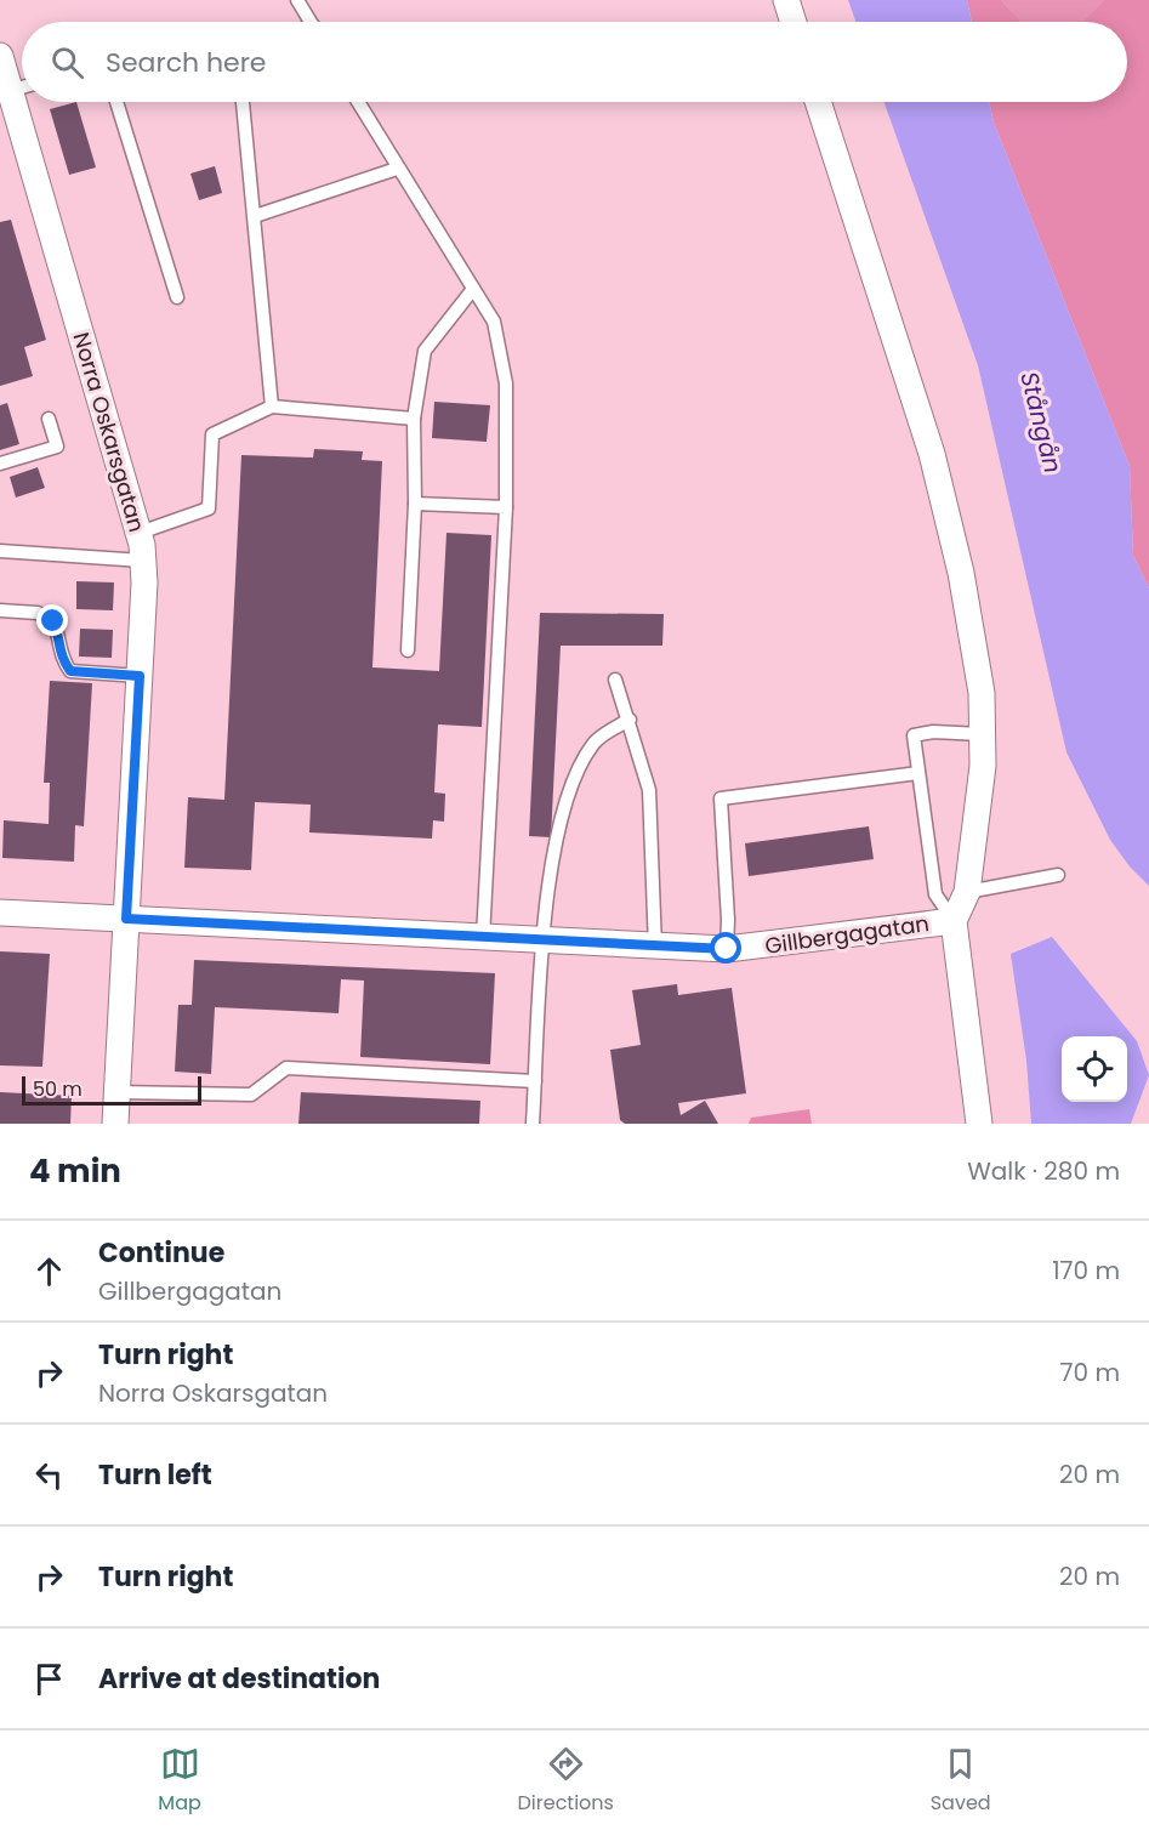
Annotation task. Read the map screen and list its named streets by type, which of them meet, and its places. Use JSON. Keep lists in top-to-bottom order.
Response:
{
  "streets": {
    "street": ["Norra Oskarsgatan", "Gillbergagatan"]
  },
  "crossings": [
    ["Norra Oskarsgatan", "Gillbergagatan"]
  ],
  "water": ["Stångån"],
  "scale_bar": "50 m",
  "page": {
    "search": "Search here",
    "scale": "50 m",
    "heading": ["4 min", "Walk · 280 m"],
    "list": [
      ["Continue", "Gillbergagatan", "170 m"],
      ["Turn right", "Norra Oskarsgatan", "70 m"],
      ["Turn left", "20 m"],
      ["Turn right", "20 m"],
      "Arrive at destination"
    ],
    "nav": ["Map", "Directions", "Saved"]
  }
}
